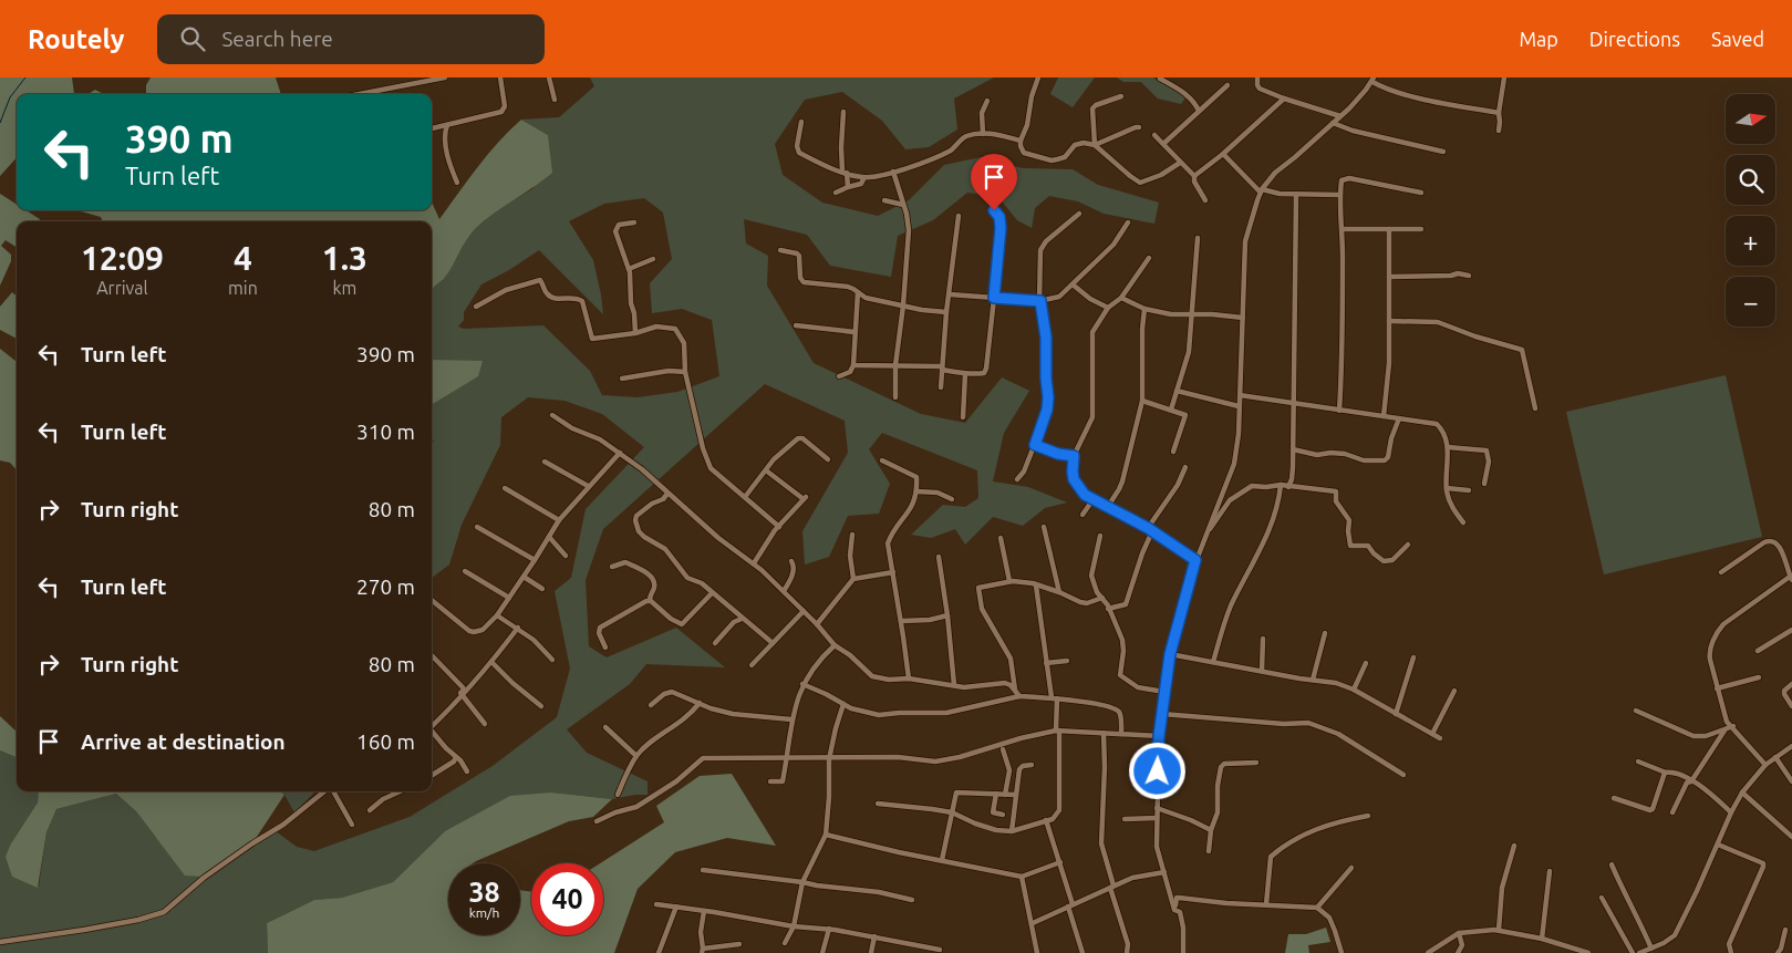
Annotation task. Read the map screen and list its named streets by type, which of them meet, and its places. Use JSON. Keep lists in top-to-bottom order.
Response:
{
  "north": "right",
  "page": {
    "header": "Routely",
    "search": "Search here",
    "nav": ["Map", "Directions", "Saved"],
    "map_buttons": ["+", "−"],
    "turn": ["390 m", "Turn left"],
    "eta": [
      "12:09",
      "Arrival",
      "4",
      "min",
      "1.3",
      "km"
    ],
    "list": [
      {
        "name": "Turn left",
        "value": "390 m"
      },
      {
        "name": "Turn left",
        "value": "310 m"
      },
      {
        "name": "Turn right",
        "value": "80 m"
      },
      {
        "name": "Turn left",
        "value": "270 m"
      },
      {
        "name": "Turn right",
        "value": "80 m"
      },
      {
        "name": "Arrive at destination",
        "value": "160 m"
      }
    ],
    "speed": "38 km/h",
    "limit": "40"
  }
}
